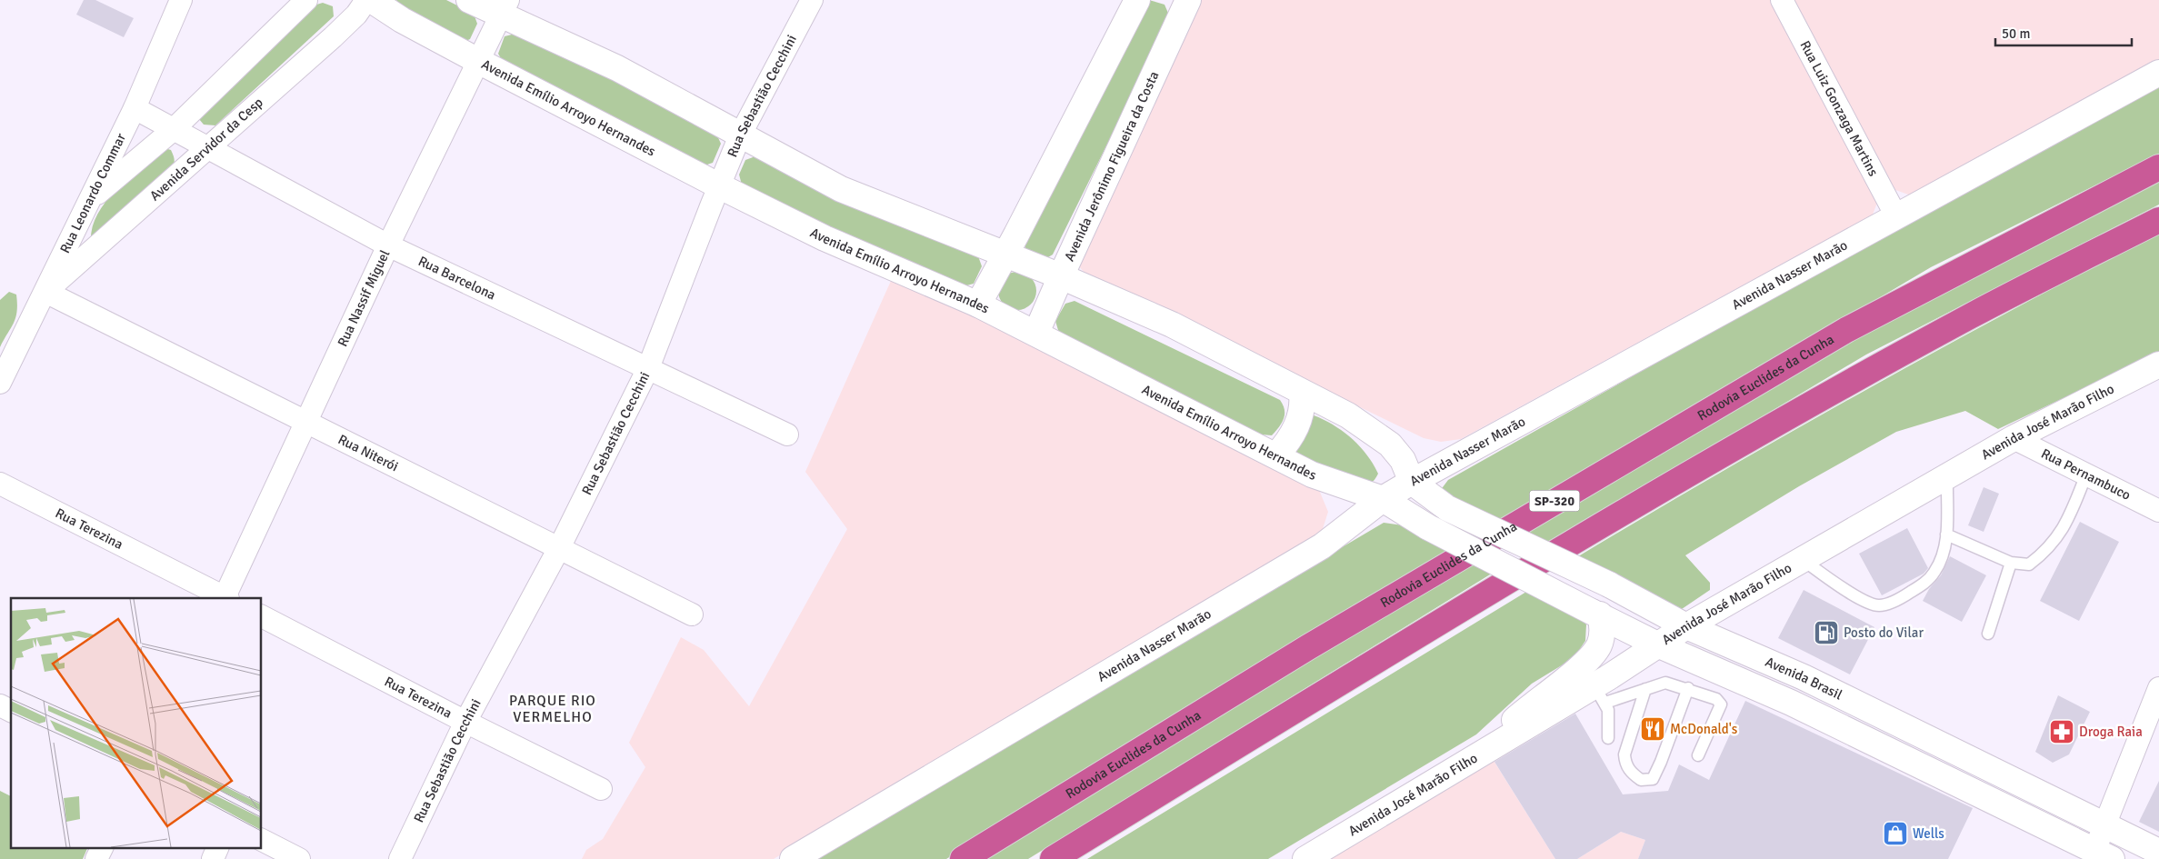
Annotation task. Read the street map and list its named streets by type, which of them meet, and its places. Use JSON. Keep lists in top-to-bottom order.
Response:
{
  "streets": {
    "highway": ["Rodovia Euclides da Cunha", "SP-320"],
    "main road": [
      "Avenida Emílio Arroyo Hernandes",
      "Avenida Jerônimo Figueira da Costa",
      "Avenida Nasser Marão",
      "Avenida José Marão Filho",
      "Avenida Brasil"
    ],
    "street": [
      "Rua Sebastião Cecchini",
      "Rua Luiz Gonzaga Martins",
      "Avenida Servidor da Cesp",
      "Rua Leonardo Commar",
      "Rua Barcelona",
      "Rua Nassif Miguel",
      "Rua Niterói",
      "Rua Pernambuco",
      "Rua Terezina"
    ]
  },
  "crossings": [
    ["Rua Sebastião Cecchini", "Avenida Emílio Arroyo Hernandes"],
    ["Rua Sebastião Cecchini", "Rua Barcelona"],
    ["Rua Sebastião Cecchini", "Rua Niterói"],
    ["Rua Sebastião Cecchini", "Rua Terezina"],
    ["Avenida Emílio Arroyo Hernandes", "Avenida Servidor da Cesp"],
    ["Avenida Emílio Arroyo Hernandes", "Avenida Jerônimo Figueira da Costa"],
    ["Avenida Emílio Arroyo Hernandes", "Avenida Nasser Marão"],
    ["Avenida Emílio Arroyo Hernandes", "Rua Nassif Miguel"],
    ["Avenida Emílio Arroyo Hernandes", "Avenida Brasil"],
    ["Rua Luiz Gonzaga Martins", "Avenida Nasser Marão"],
    ["Avenida Servidor da Cesp", "Rua Leonardo Commar"],
    ["Avenida Servidor da Cesp", "Rua Barcelona"],
    ["Avenida Servidor da Cesp", "Rua Niterói"],
    ["Rua Leonardo Commar", "Rua Barcelona"],
    ["Rua Leonardo Commar", "Rua Niterói"],
    ["Avenida Nasser Marão", "Avenida Brasil"],
    ["Rua Barcelona", "Rua Nassif Miguel"],
    ["Rua Nassif Miguel", "Rua Niterói"],
    ["Rua Nassif Miguel", "Rua Terezina"],
    ["Avenida José Marão Filho", "Rua Pernambuco"],
    ["Avenida José Marão Filho", "Avenida Brasil"]
  ],
  "districts": ["PARQUE RIO VERMELHO"],
  "places": {
    "fuel station": ["Posto do Vilar"],
    "restaurant": ["McDonald's"],
    "pharmacy": ["Droga Raia"],
    "shop": ["Wells"]
  },
  "scale_bar": "50 m"
}
